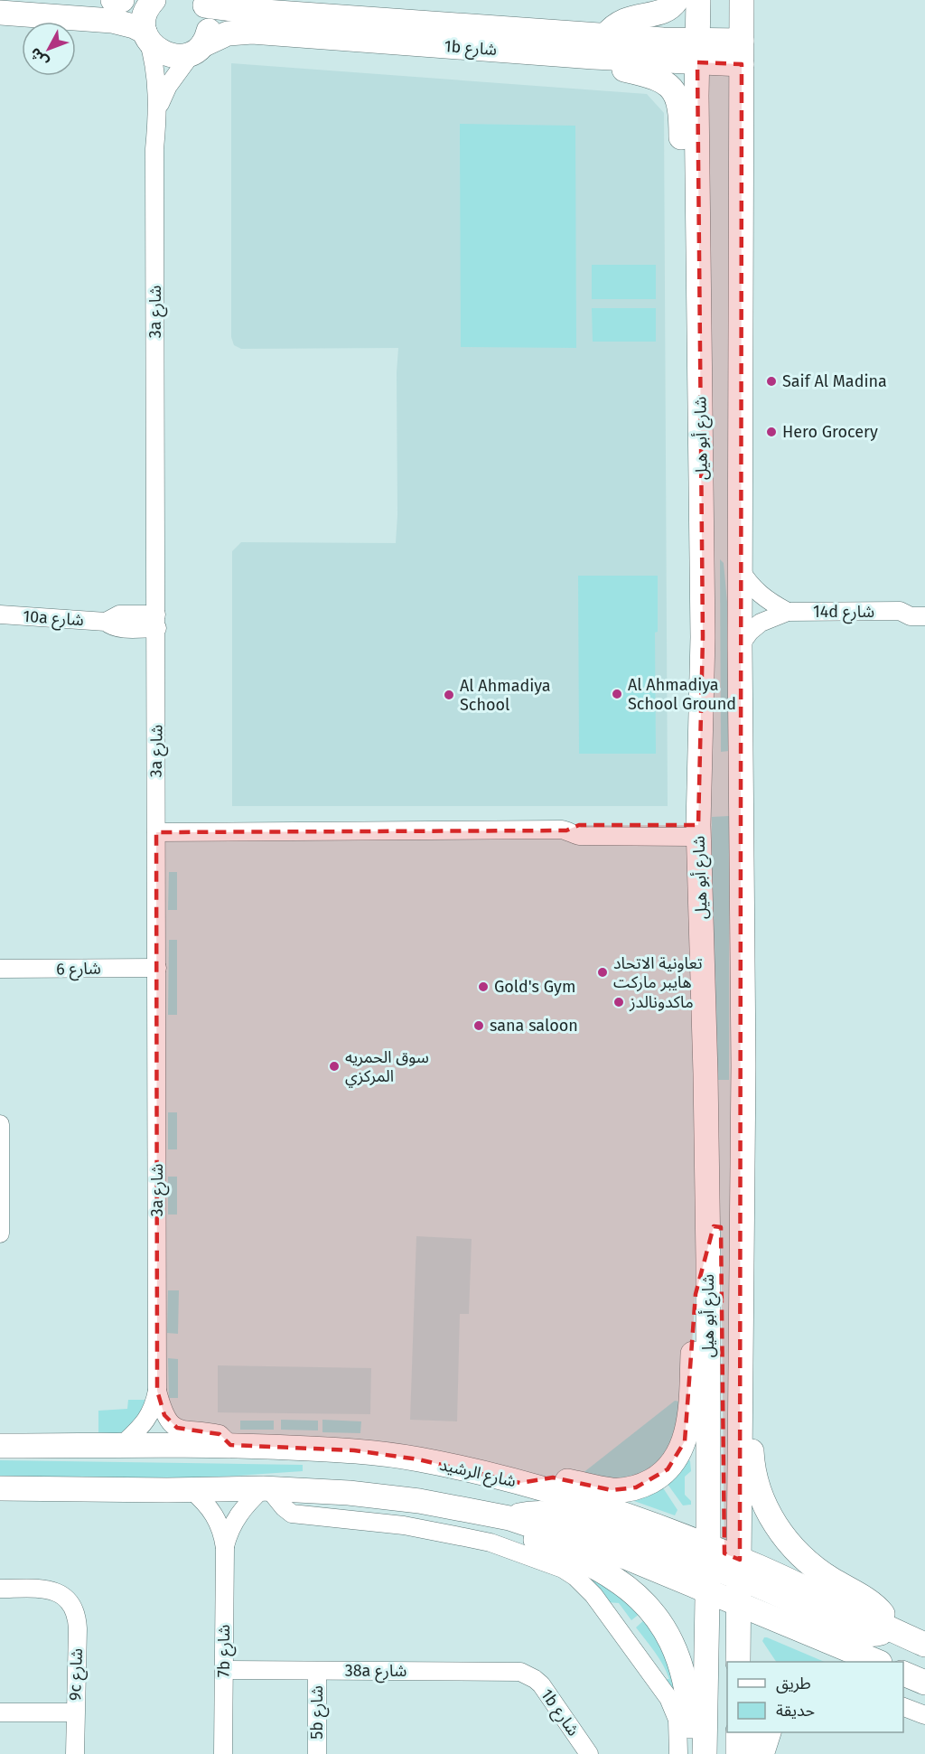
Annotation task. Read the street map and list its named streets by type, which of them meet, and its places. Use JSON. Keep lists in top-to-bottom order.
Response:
{
  "streets": {
    "main road": ["1b شارع", "شارع أبو هيل", "شارع الرشيد"],
    "street": [
      "3a شارع",
      "14d شارع",
      "10a شارع",
      "شارع 6",
      "7b شارع",
      "38a شارع",
      "9c شارع",
      "5b شارع"
    ]
  },
  "crossings": [
    ["1b شارع", "3a شارع"],
    ["1b شارع", "شارع أبو هيل"],
    ["1b شارع", "38a شارع"],
    ["3a شارع", "10a شارع"],
    ["3a شارع", "شارع 6"],
    ["3a شارع", "شارع الرشيد"],
    ["شارع أبو هيل", "14d شارع"],
    ["شارع أبو هيل", "شارع الرشيد"],
    ["7b شارع", "38a شارع"],
    ["38a شارع", "5b شارع"]
  ],
  "places": [
    "Saif Al Madina",
    "Hero Grocery",
    "Al Ahmadiya School Ground",
    "Al Ahmadiya School",
    "تعاونية الاتحاد هايبر ماركت",
    "Gold's Gym",
    "ماكدونالدز",
    "sana saloon",
    "سوق الحمريه المركزي"
  ],
  "legend": ["طريق", "حديقة"],
  "north": "bottom left"
}
